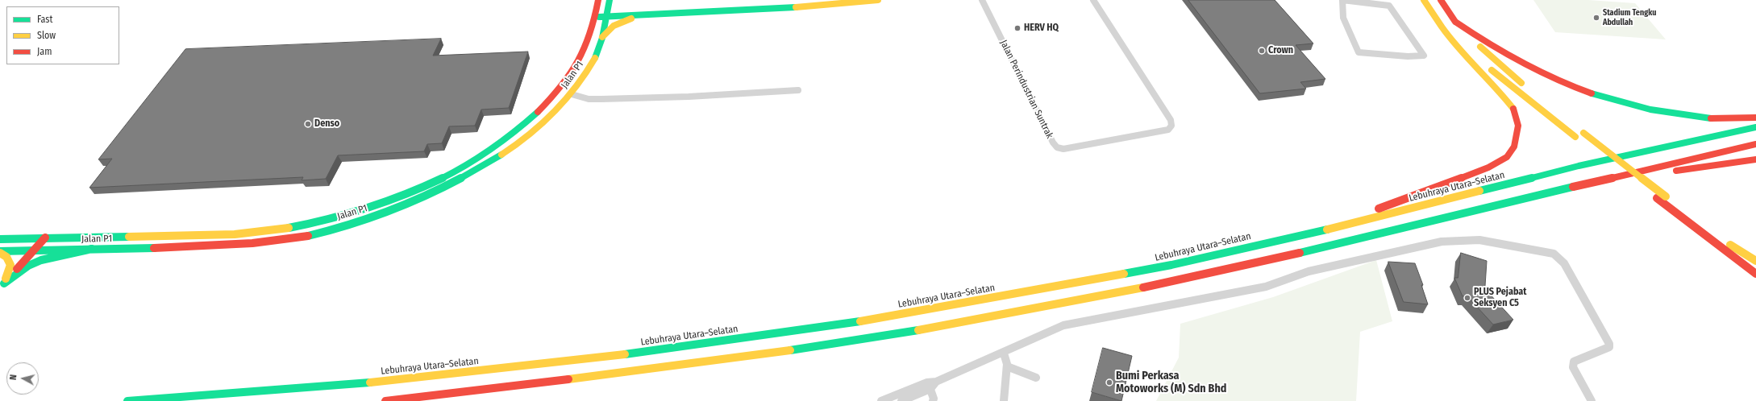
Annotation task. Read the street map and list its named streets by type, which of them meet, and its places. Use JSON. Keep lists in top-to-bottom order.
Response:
{
  "streets": {
    "main road": ["Jalan P1", "Lebuhraya Utara–Selatan"],
    "street": ["Jalan Perindustrian Suntrak"]
  },
  "places": [
    "Stadium Tengku Abdullah",
    "HERV HQ",
    "Crown",
    "Denso",
    "PLUS Pejabat Seksyen C5",
    "Bumi Perkasa Motoworks (M) Sdn Bhd"
  ],
  "legend": ["Fast", "Slow", "Jam"],
  "north": "left"
}
